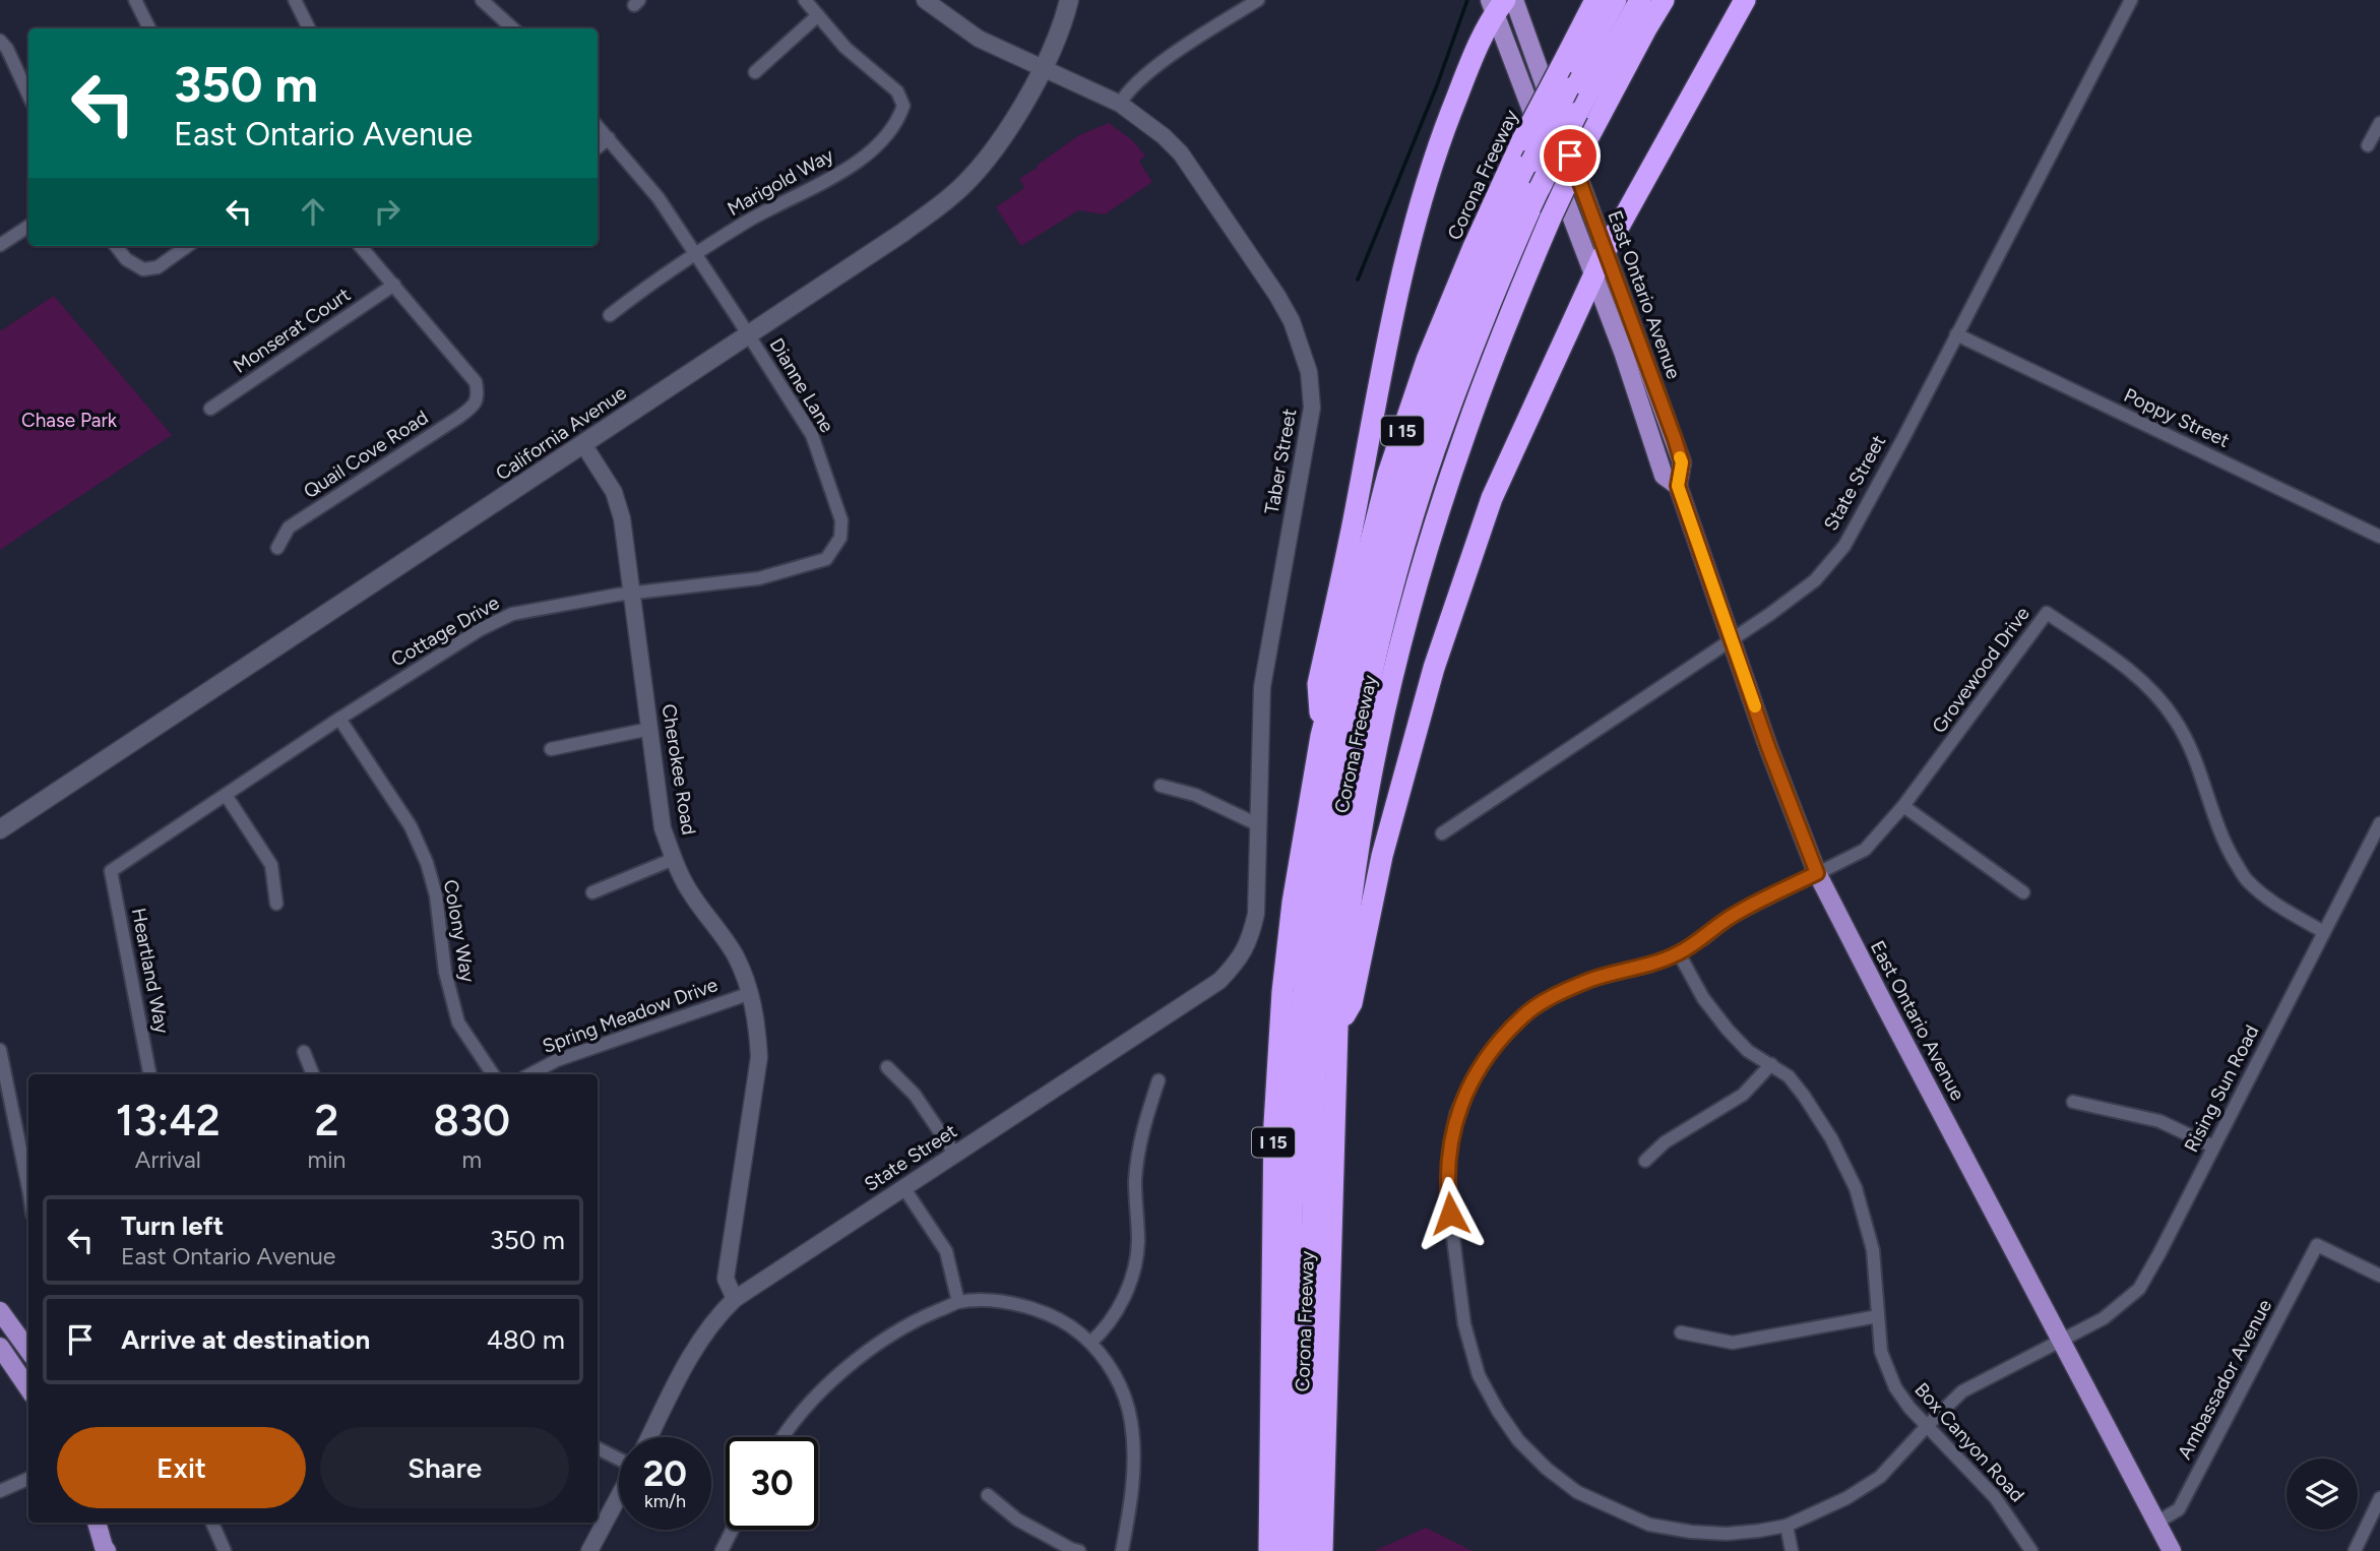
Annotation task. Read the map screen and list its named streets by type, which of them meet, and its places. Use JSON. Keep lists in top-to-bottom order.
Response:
{
  "streets": {
    "highway": ["Corona Freeway", "I 15"],
    "main road": ["East Ontario Avenue", "California Avenue"],
    "street": [
      "Marigold Way",
      "Monserat Court",
      "Dianne Lane",
      "Poppy Street",
      "Quail Cove Road",
      "Taber Street",
      "State Street",
      "Cottage Drive",
      "Grovewood Drive",
      "Cherokee Road",
      "Colony Way",
      "Heartland Way",
      "Spring Meadow Drive",
      "Rising Sun Road",
      "Ambassador Avenue",
      "Box Canyon Road"
    ]
  },
  "crossings": [
    ["Marigold Way", "Dianne Lane"],
    ["East Ontario Avenue", "State Street"],
    ["East Ontario Avenue", "Grovewood Drive"],
    ["East Ontario Avenue", "Rising Sun Road"],
    ["East Ontario Avenue", "Ambassador Avenue"],
    ["Monserat Court", "Quail Cove Road"],
    ["Dianne Lane", "California Avenue"],
    ["Dianne Lane", "Cottage Drive"],
    ["Poppy Street", "State Street"],
    ["California Avenue", "Taber Street"],
    ["California Avenue", "Cherokee Road"],
    ["Taber Street", "State Street"],
    ["State Street", "Cherokee Road"],
    ["Cottage Drive", "Cherokee Road"],
    ["Cottage Drive", "Colony Way"],
    ["Cottage Drive", "Heartland Way"],
    ["Grovewood Drive", "Rising Sun Road"],
    ["Grovewood Drive", "Box Canyon Road"],
    ["Cherokee Road", "Spring Meadow Drive"],
    ["Rising Sun Road", "Box Canyon Road"]
  ],
  "parks": ["Chase Park"],
  "page": {
    "turn": ["350 m", "East Ontario Avenue"],
    "eta": [
      "13:42",
      "Arrival",
      "2",
      "min",
      "830",
      "m"
    ],
    "list": [
      {
        "name": "Turn left",
        "note": "East Ontario Avenue",
        "value": "350 m"
      },
      {
        "name": "Arrive at destination",
        "value": "480 m"
      }
    ],
    "buttons": ["Exit", "Share"],
    "speed": "20 km/h",
    "limit": "30"
  }
}
